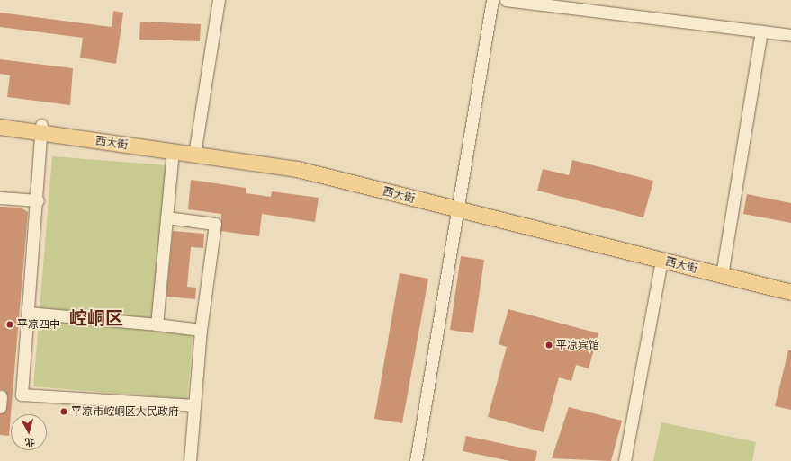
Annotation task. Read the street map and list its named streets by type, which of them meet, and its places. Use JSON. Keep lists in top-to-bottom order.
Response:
{
  "streets": {
    "main road": ["西大街"]
  },
  "districts": ["崆峒区"],
  "places": ["平凉四中", "平凉宾馆", "平凉市崆峒区人民政府"],
  "north": "bottom"
}
